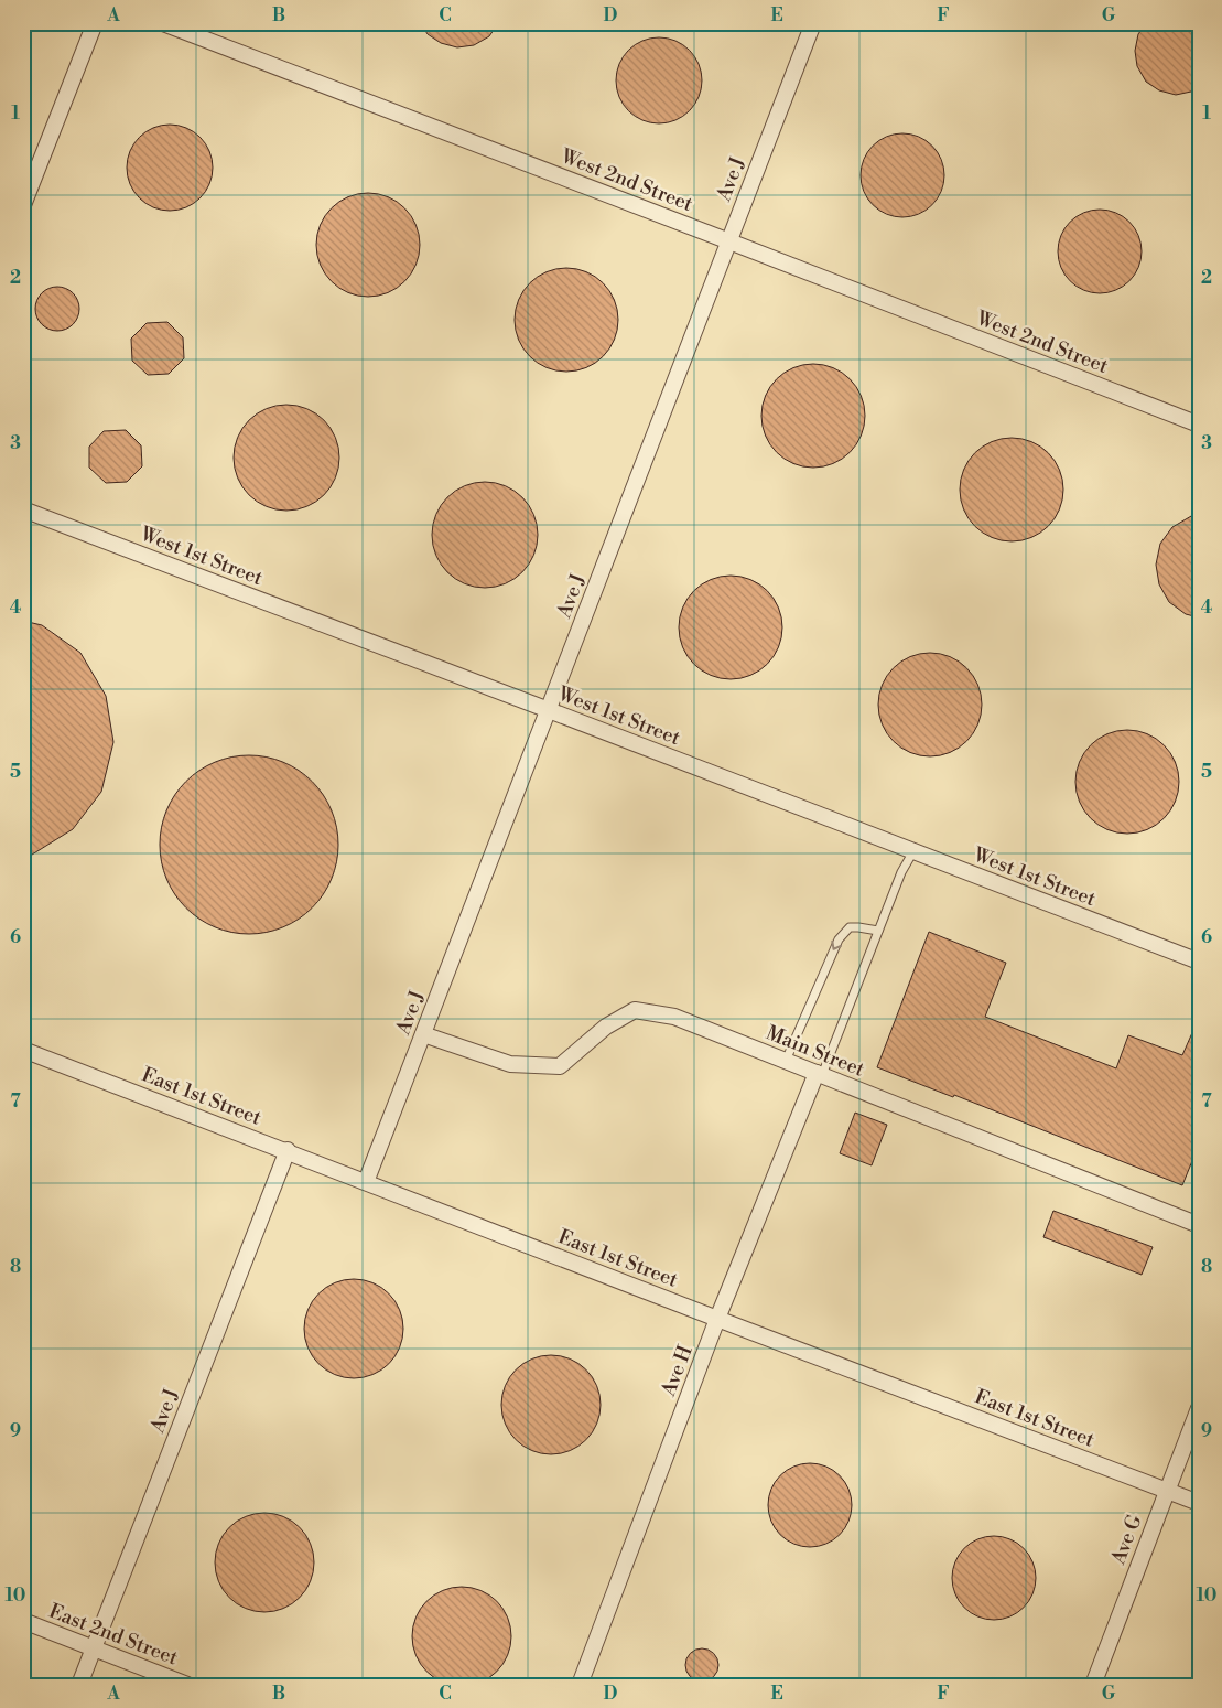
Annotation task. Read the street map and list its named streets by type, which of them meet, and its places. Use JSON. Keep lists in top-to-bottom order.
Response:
{
  "streets": {
    "street": [
      "Ave J",
      "West 2nd Street",
      "West 1st Street",
      "Main Street",
      "East 1st Street",
      "Ave H",
      "Ave G",
      "East 2nd Street"
    ]
  },
  "crossings": [
    ["Ave J", "West 2nd Street"],
    ["Ave J", "West 1st Street"],
    ["Ave J", "Main Street"],
    ["Ave J", "East 1st Street"],
    ["Ave J", "East 2nd Street"],
    ["Main Street", "Ave H"],
    ["East 1st Street", "Ave H"],
    ["East 1st Street", "Ave G"]
  ],
  "grid": {
    "columns": [
      "A",
      "B",
      "C",
      "D",
      "E",
      "F",
      "G"
    ],
    "rows": [
      "1",
      "2",
      "3",
      "4",
      "5",
      "6",
      "7",
      "8",
      "9",
      "10"
    ]
  }
}
